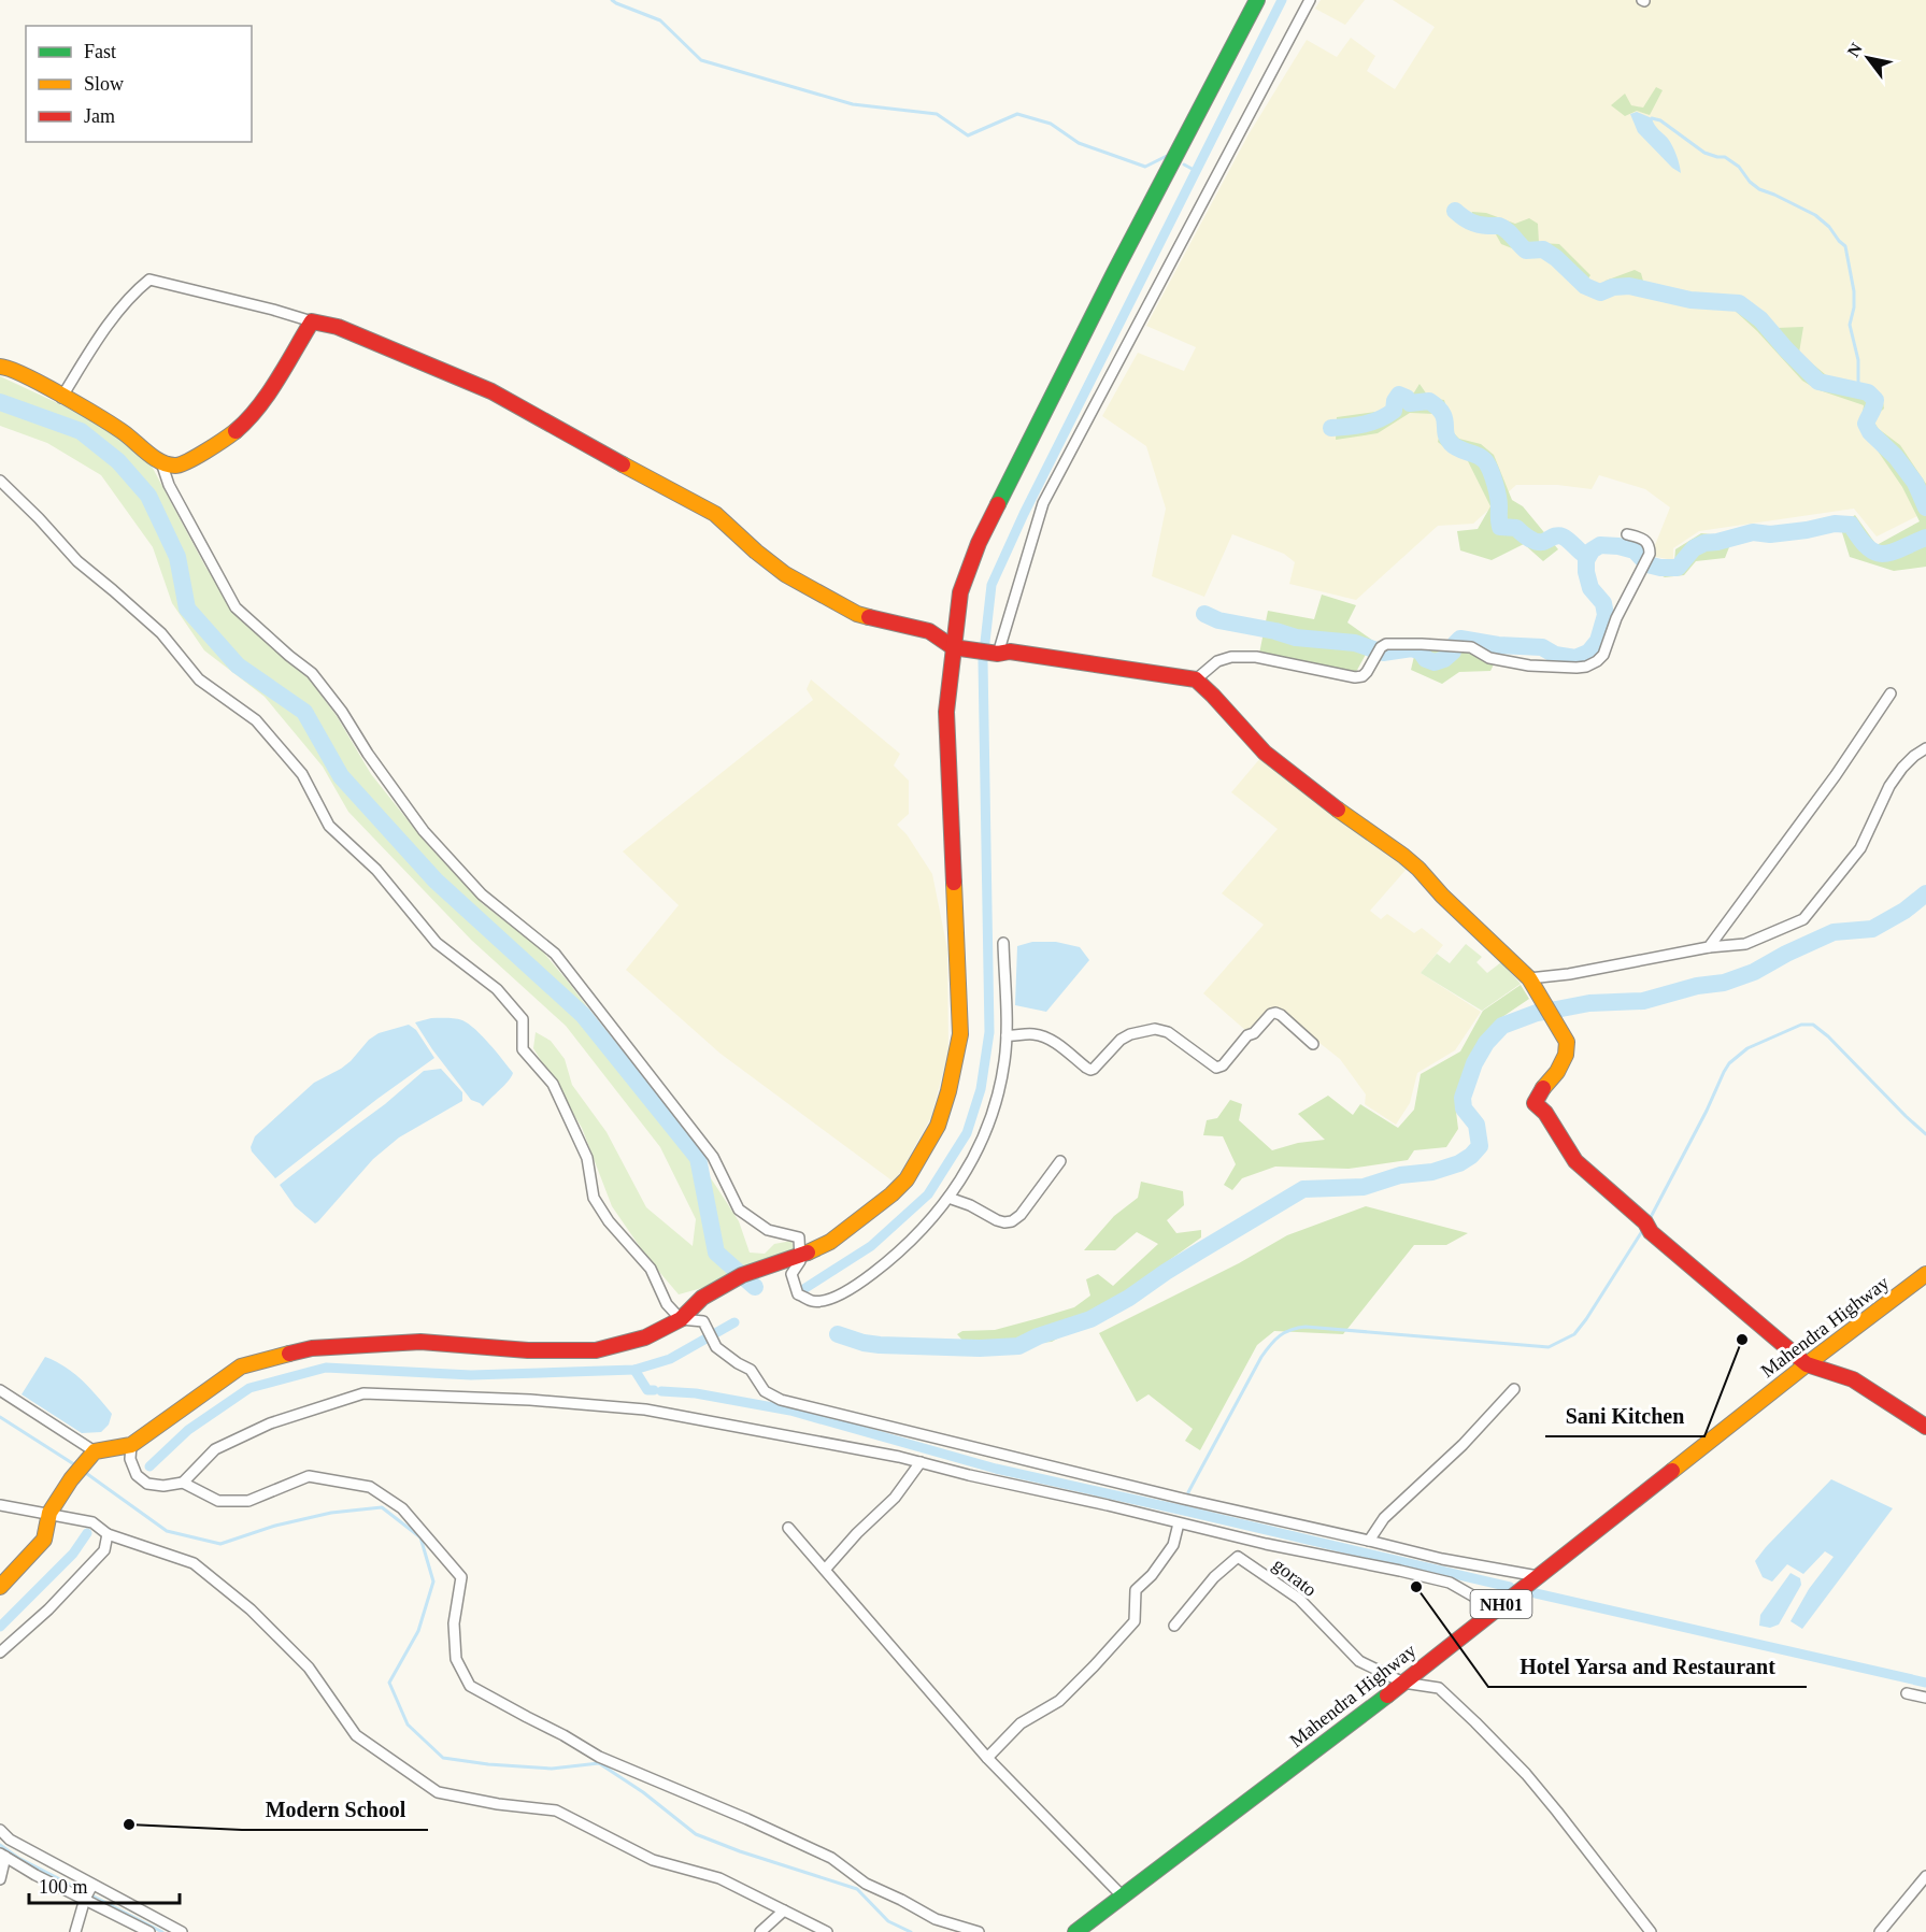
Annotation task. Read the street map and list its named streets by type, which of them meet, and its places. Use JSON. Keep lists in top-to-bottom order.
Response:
{
  "streets": {
    "main road": ["Mahendra Highway", "NH01"],
    "street": ["gorato"]
  },
  "crossings": [
    ["Mahendra Highway", "gorato"]
  ],
  "places": ["Sani Kitchen", "Hotel Yarsa and Restaurant", "Modern School"],
  "legend": ["Fast", "Slow", "Jam"],
  "scale_bar": "100 m",
  "north": "top left"
}
